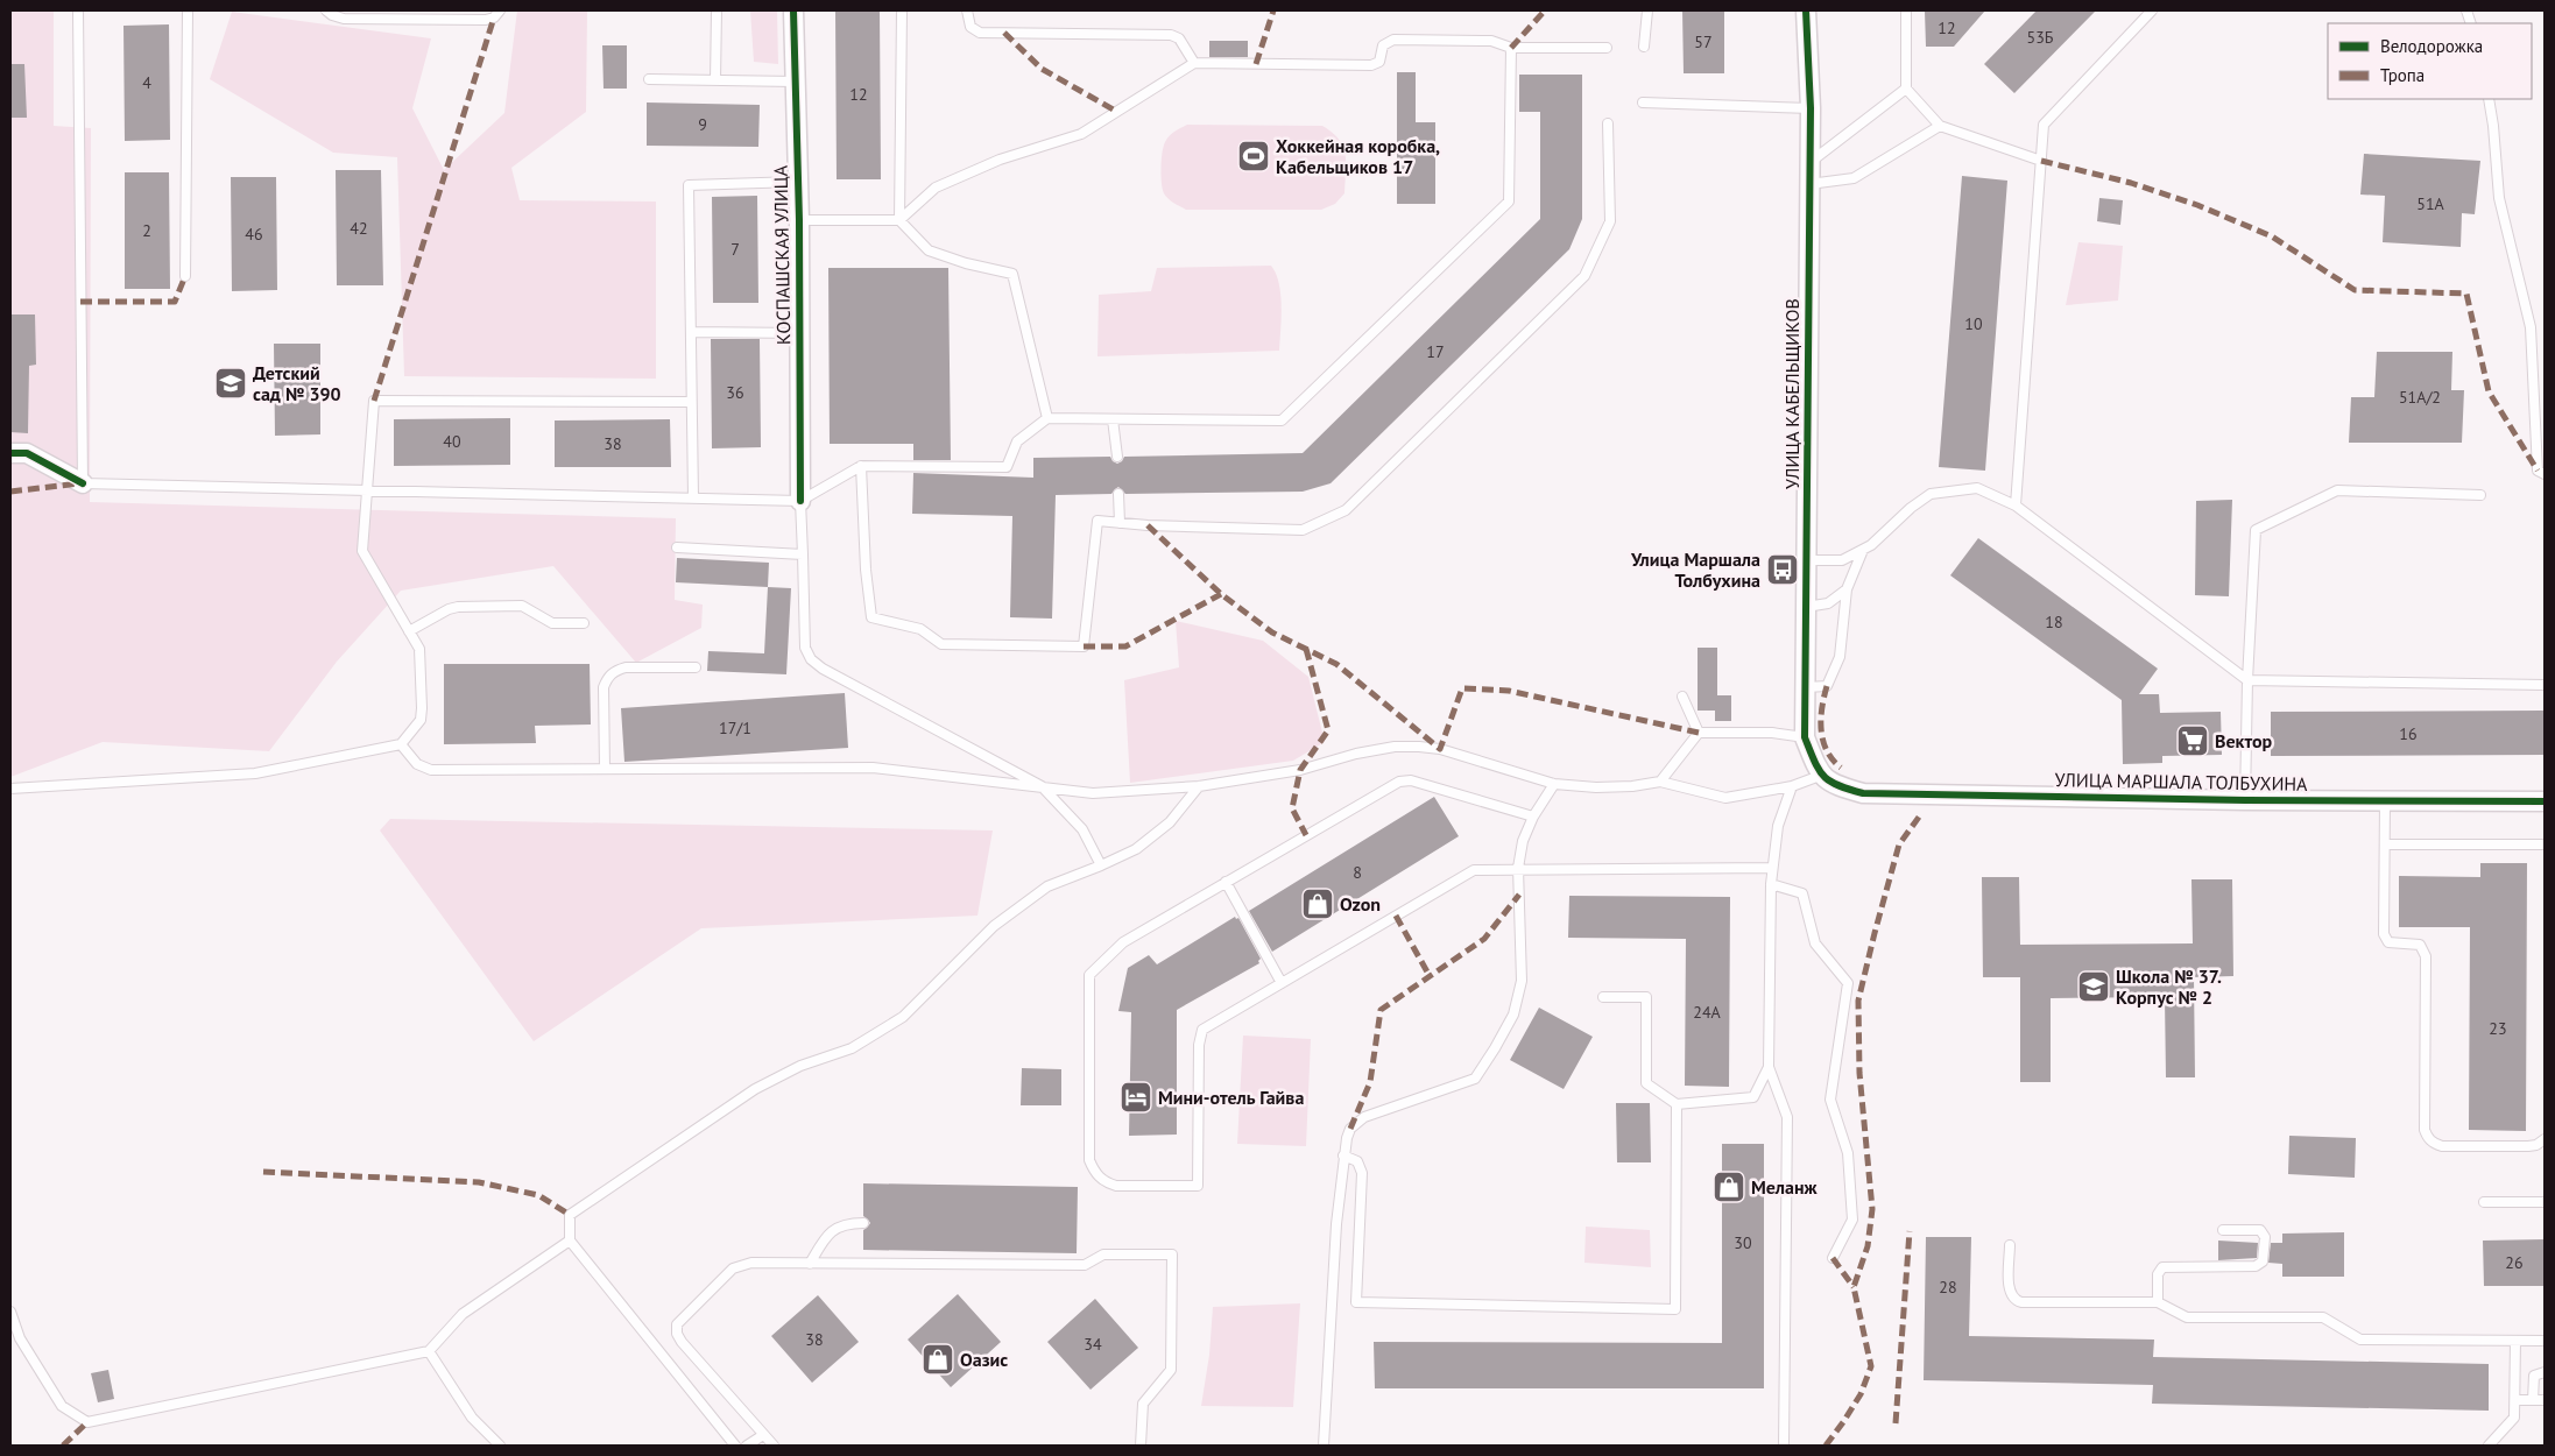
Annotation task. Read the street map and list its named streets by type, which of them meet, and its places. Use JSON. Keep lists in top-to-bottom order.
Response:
{
  "streets": {
    "street": ["КОСПАШСКАЯ УЛИЦА", "УЛИЦА КАБЕЛЬЩИКОВ", "УЛИЦА МАРШАЛА ТОЛБУХИНА"]
  },
  "crossings": [
    ["УЛИЦА КАБЕЛЬЩИКОВ", "УЛИЦА МАРШАЛА ТОЛБУХИНА"]
  ],
  "places": {
    "sports": ["Хоккейная коробка, Кабельщиков 17"],
    "school or university": ["Детский сад № 390", "Школа № 37. Корпус № 2"],
    "bus stop": ["Улица Маршала Толбухина"],
    "supermarket": ["Вектор"],
    "shop": ["Ozon", "Меланж", "Оазис"],
    "hotel": ["Мини-отель Гайва"]
  },
  "house_numbers": [
    "12",
    "53Б",
    "57",
    "4",
    "12",
    "9",
    "51А",
    "42",
    "2",
    "46",
    "7",
    "10",
    "17",
    "36",
    "51А/2",
    "40",
    "38",
    "18",
    "17/1",
    "16",
    "8",
    "24А",
    "23",
    "30",
    "26",
    "28",
    "38",
    "34"
  ],
  "legend": ["Велодорожка", "Тропа"]
}
